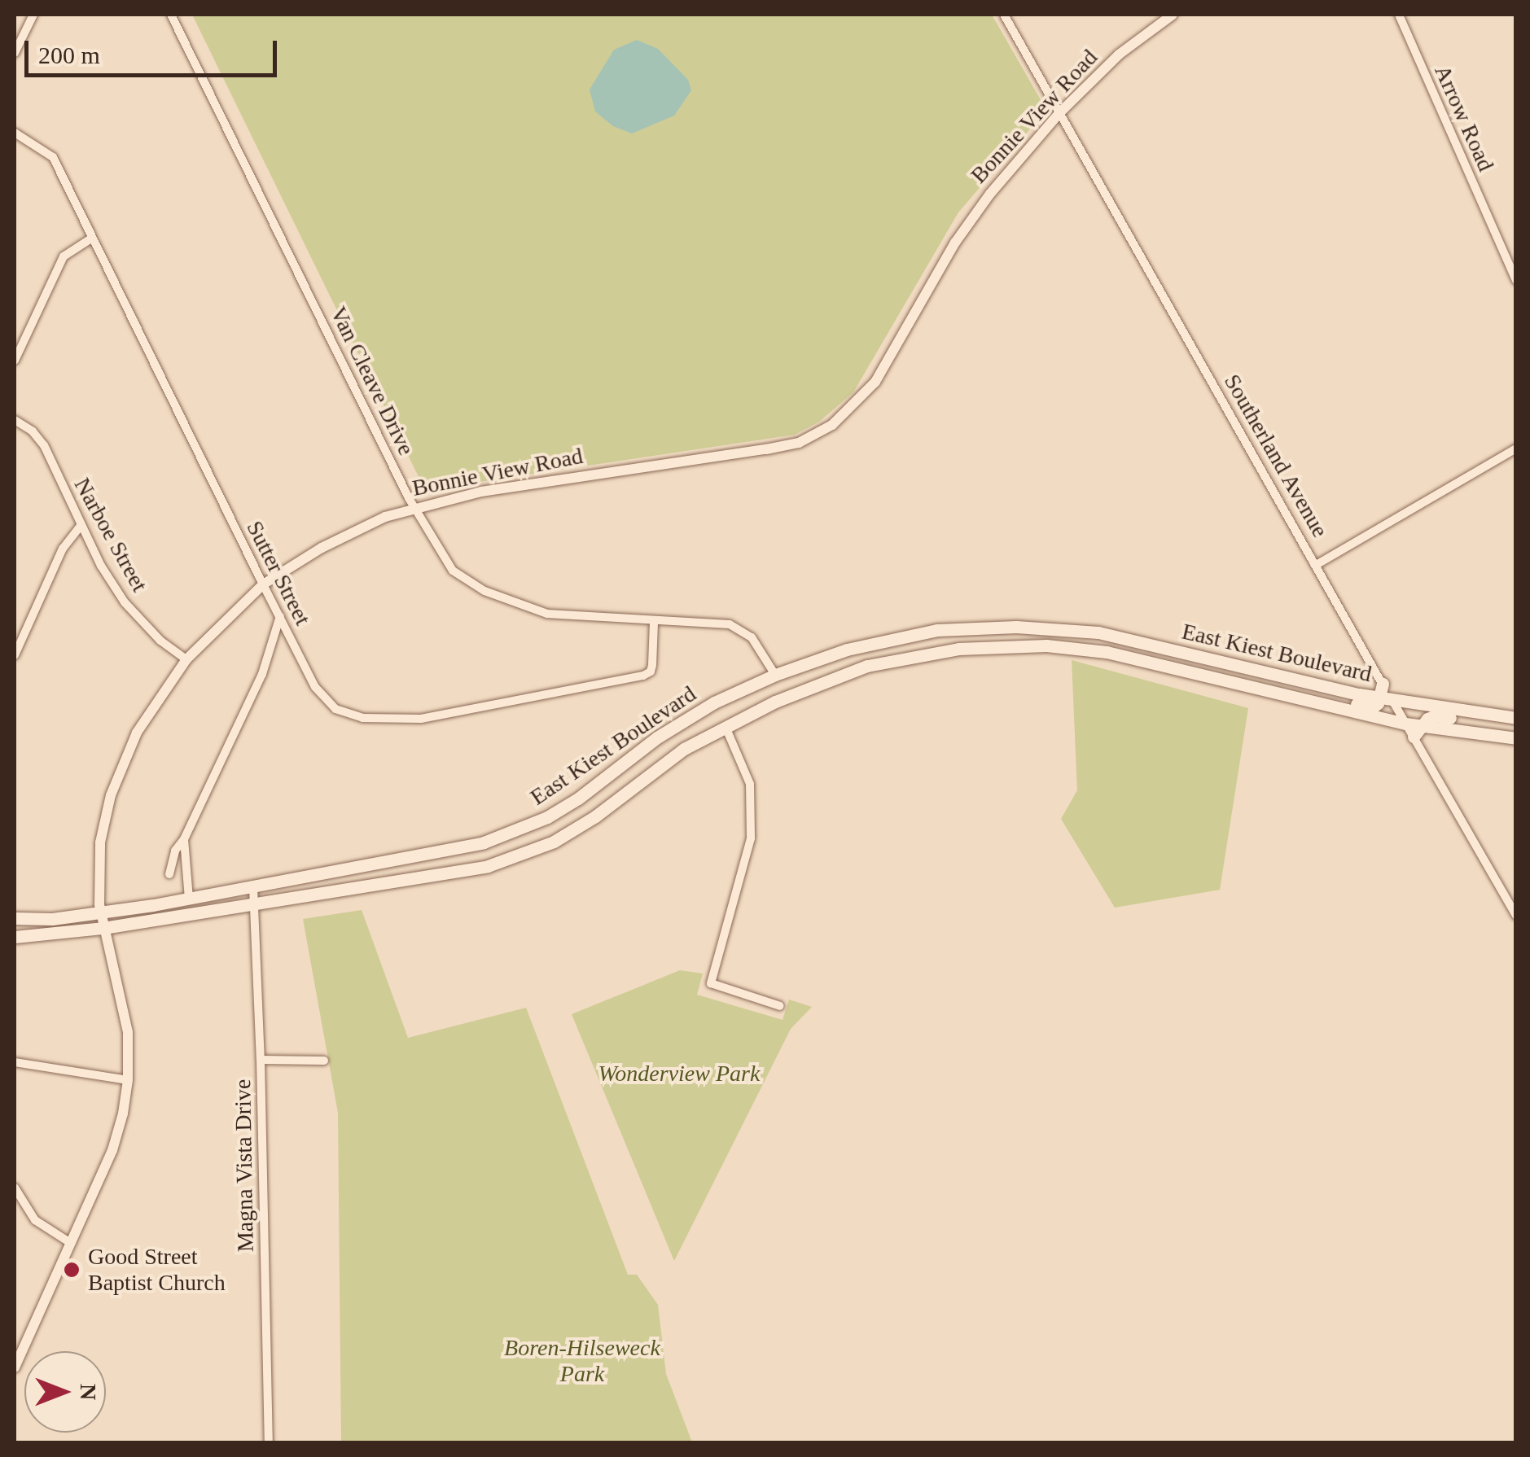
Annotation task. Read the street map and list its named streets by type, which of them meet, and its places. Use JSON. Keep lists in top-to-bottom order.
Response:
{
  "streets": {
    "main road": ["East Kiest Boulevard"],
    "street": [
      "Bonnie View Road",
      "Arrow Road",
      "Van Cleave Drive",
      "Southerland Avenue",
      "Narboe Street",
      "Sutter Street",
      "Magna Vista Drive"
    ]
  },
  "crossings": [
    ["Bonnie View Road", "Van Cleave Drive"],
    ["Bonnie View Road", "Southerland Avenue"],
    ["Bonnie View Road", "Narboe Street"],
    ["Bonnie View Road", "Sutter Street"],
    ["Bonnie View Road", "East Kiest Boulevard"],
    ["Van Cleave Drive", "Sutter Street"],
    ["Van Cleave Drive", "East Kiest Boulevard"],
    ["East Kiest Boulevard", "Magna Vista Drive"]
  ],
  "parks": ["Wonderview Park", "Boren-Hilseweck Park"],
  "places": ["Good Street Baptist Church"],
  "scale_bar": "200 m",
  "north": "right"
}
